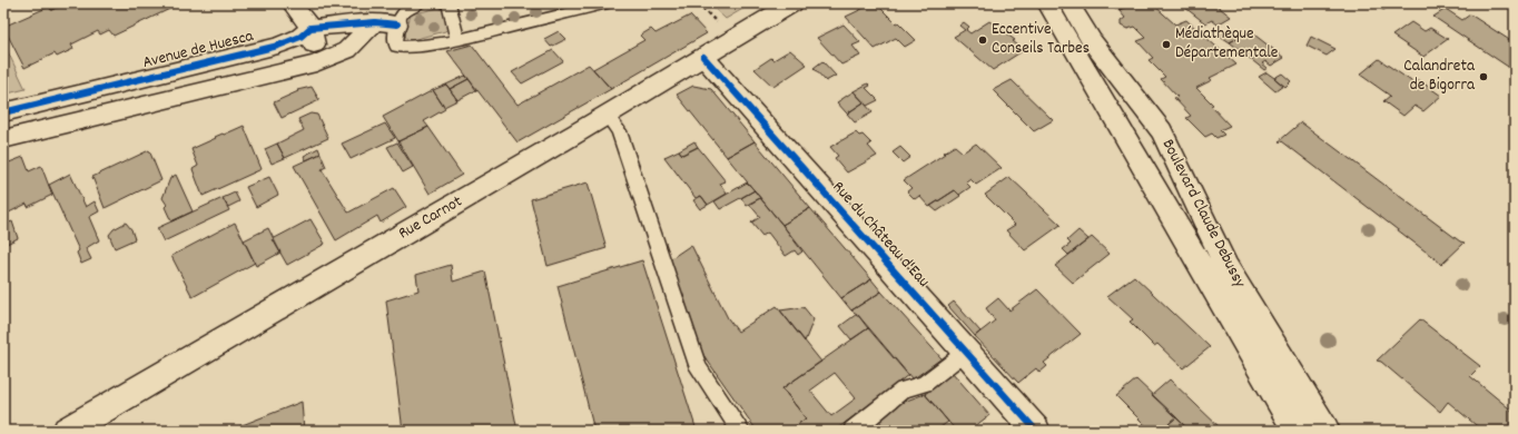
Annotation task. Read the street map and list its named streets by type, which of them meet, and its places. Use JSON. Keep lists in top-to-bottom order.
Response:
{
  "streets": {
    "main road": [
      "Avenue de Huesca",
      "Boulevard Claude Debussy",
      "Rue Carnot",
      "Rue du Château d'Eau"
    ]
  },
  "crossings": [
    ["Rue Carnot", "Rue du Château d'Eau"]
  ],
  "places": ["Eccentive Conseils Tarbes", "Médiathèque Départementale", "Calandreta de Bigorra"]
}
